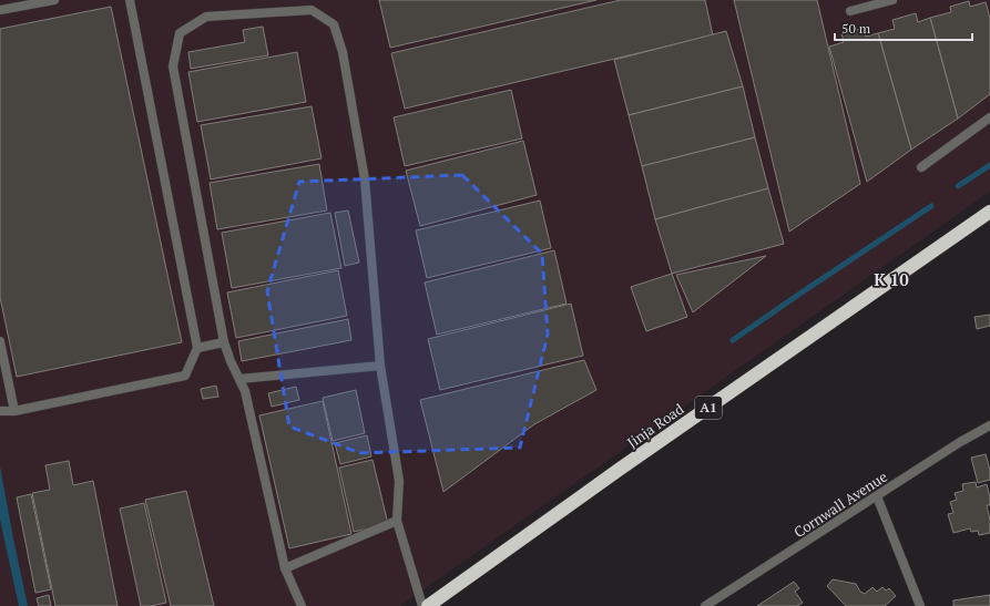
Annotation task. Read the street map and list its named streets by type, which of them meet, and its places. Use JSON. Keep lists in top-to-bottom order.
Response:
{
  "streets": {
    "highway": ["A1", "Jinja Road"],
    "street": ["Cornwall Avenue"]
  },
  "districts": ["K 10"],
  "scale_bar": "50 m"
}
